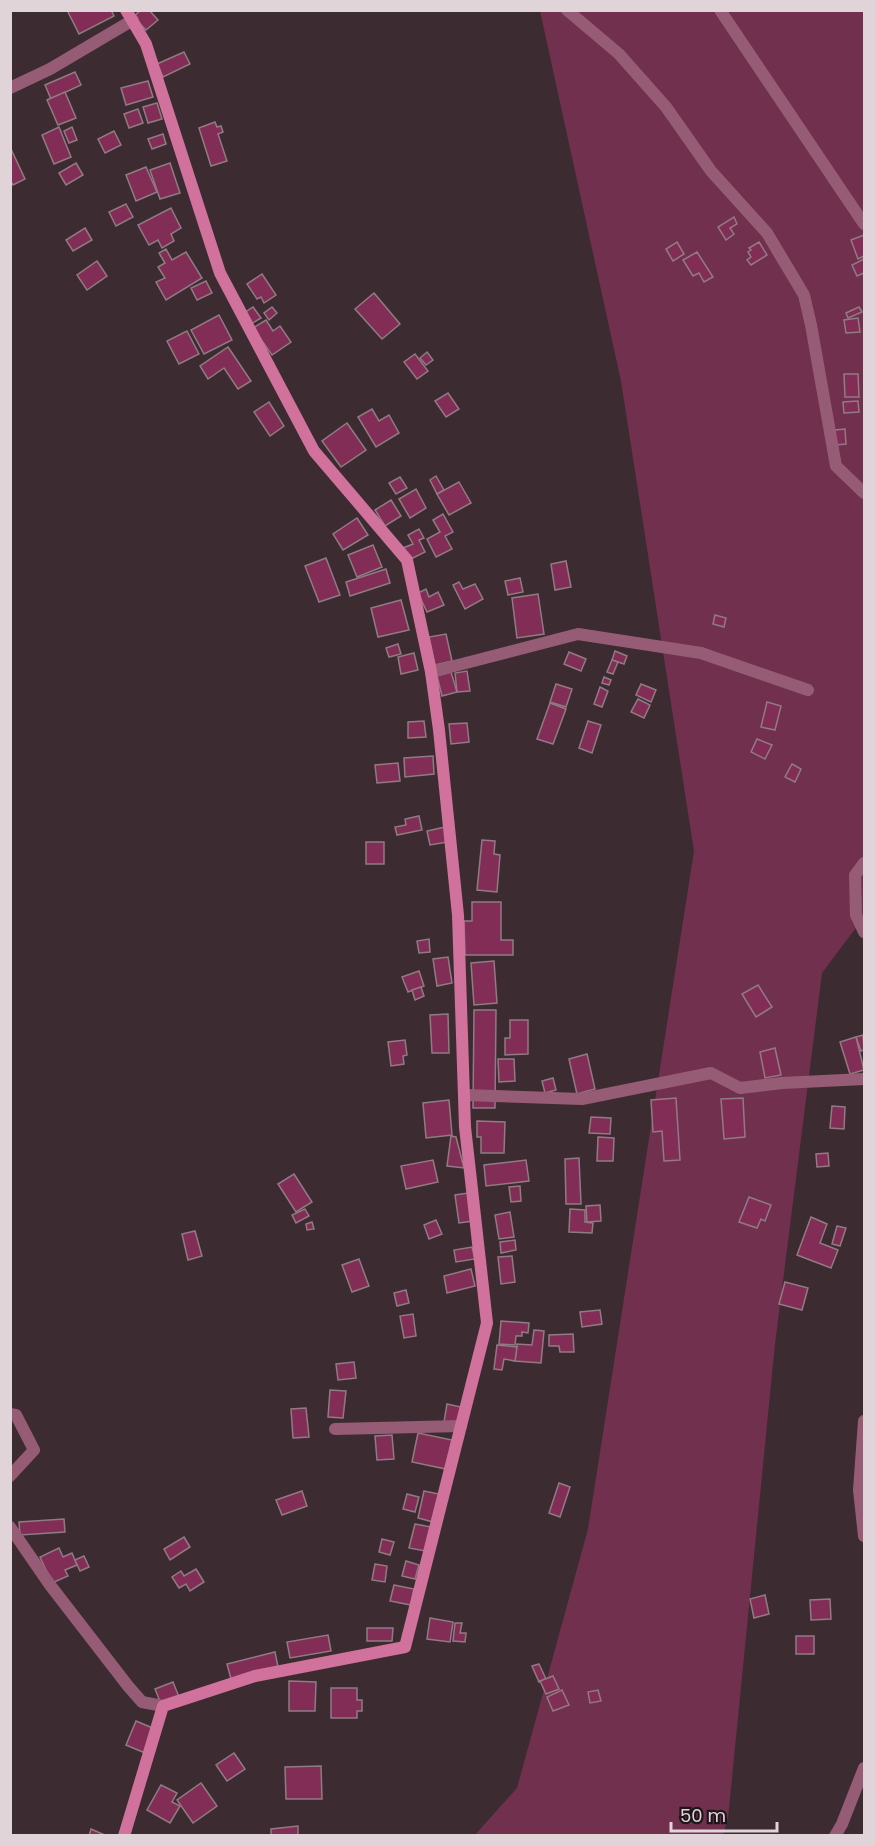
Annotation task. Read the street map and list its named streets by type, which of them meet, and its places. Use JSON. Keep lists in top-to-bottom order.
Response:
{
  "scale_bar": "50 m"
}
